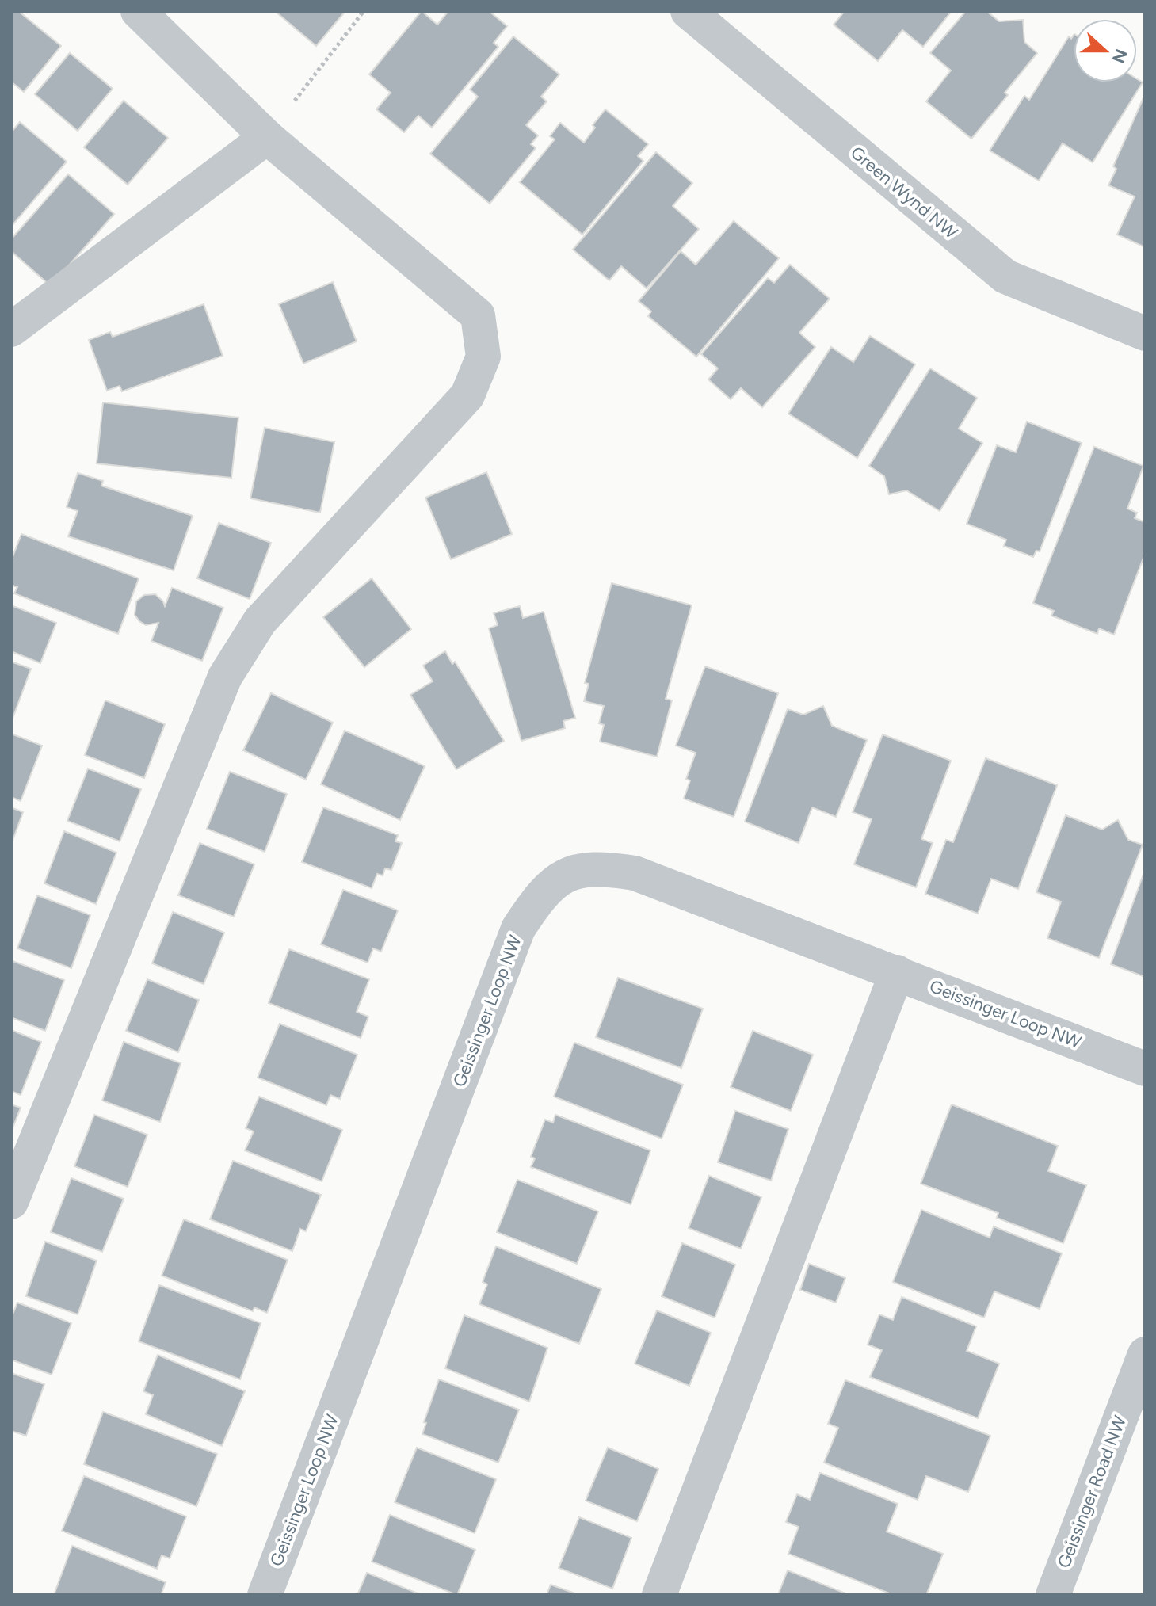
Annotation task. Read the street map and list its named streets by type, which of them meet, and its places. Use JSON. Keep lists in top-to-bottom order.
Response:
{
  "streets": {
    "street": ["Green Wynd NW", "Geissinger Loop NW", "Geissinger Road NW"]
  },
  "north": "right"
}
